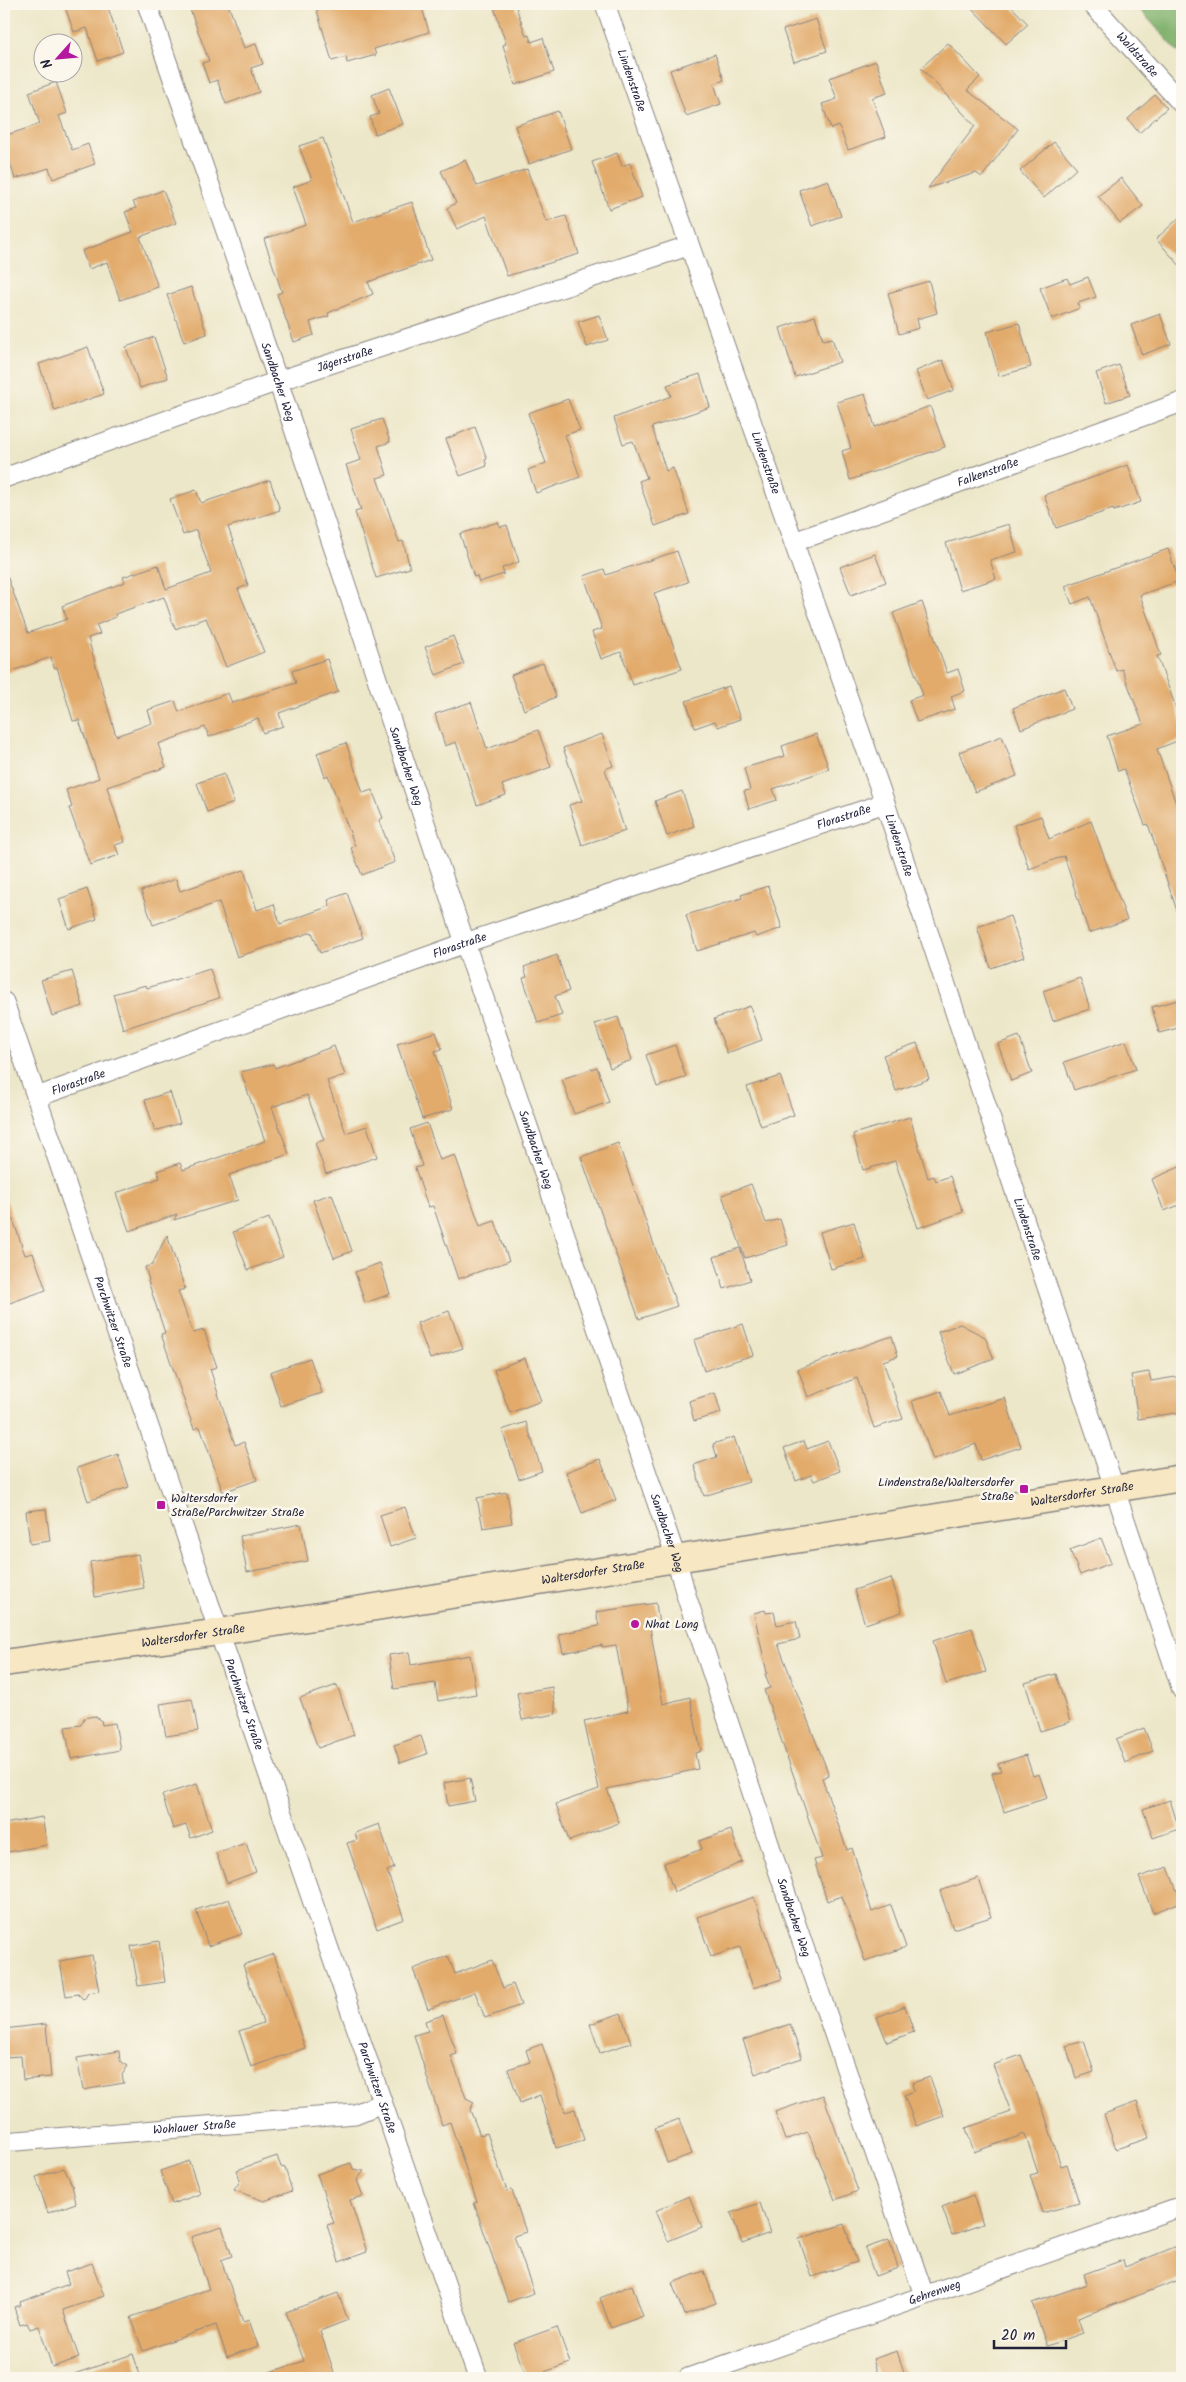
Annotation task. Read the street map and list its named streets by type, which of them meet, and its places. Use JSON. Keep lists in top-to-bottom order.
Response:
{
  "streets": {
    "street": [
      "Waldstraße",
      "Lindenstraße",
      "Jägerstraße",
      "Sandbacher Weg",
      "Falkenstraße",
      "Florastraße",
      "Parchwitzer Straße",
      "Waltersdorfer Straße",
      "Wohlauer Straße",
      "Gehrenweg"
    ]
  },
  "crossings": [
    ["Lindenstraße", "Jägerstraße"],
    ["Lindenstraße", "Falkenstraße"],
    ["Lindenstraße", "Florastraße"],
    ["Lindenstraße", "Waltersdorfer Straße"],
    ["Jägerstraße", "Sandbacher Weg"],
    ["Sandbacher Weg", "Florastraße"],
    ["Sandbacher Weg", "Waltersdorfer Straße"],
    ["Sandbacher Weg", "Gehrenweg"],
    ["Florastraße", "Parchwitzer Straße"],
    ["Parchwitzer Straße", "Waltersdorfer Straße"],
    ["Parchwitzer Straße", "Wohlauer Straße"]
  ],
  "places": {
    "transit": ["Lindenstraße/Waltersdorfer Straße", "Waltersdorfer Straße/Parchwitzer Straße"],
    "other": ["Nhat Long"]
  },
  "scale_bar": "20 m",
  "north": "bottom left"
}
